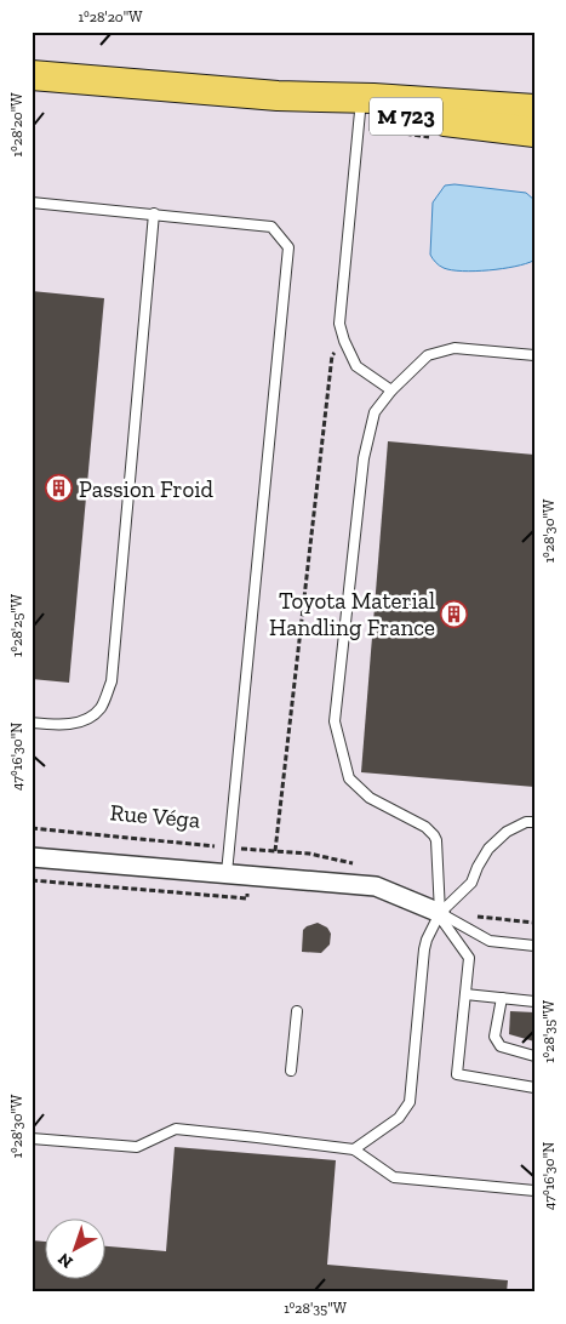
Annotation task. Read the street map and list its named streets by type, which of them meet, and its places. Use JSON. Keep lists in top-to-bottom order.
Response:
{
  "streets": {
    "main road": ["M 723"],
    "path": ["Rue Véga"]
  },
  "places": {
    "building": ["Passion Froid", "Toyota Material Handling France"]
  },
  "north": "bottom left",
  "coordinates": [
    "1°28'20\"W",
    "1°28'30\"W",
    "1°28'25\"W",
    "47°16'30\"N",
    "1°28'35\"W"
  ]
}
